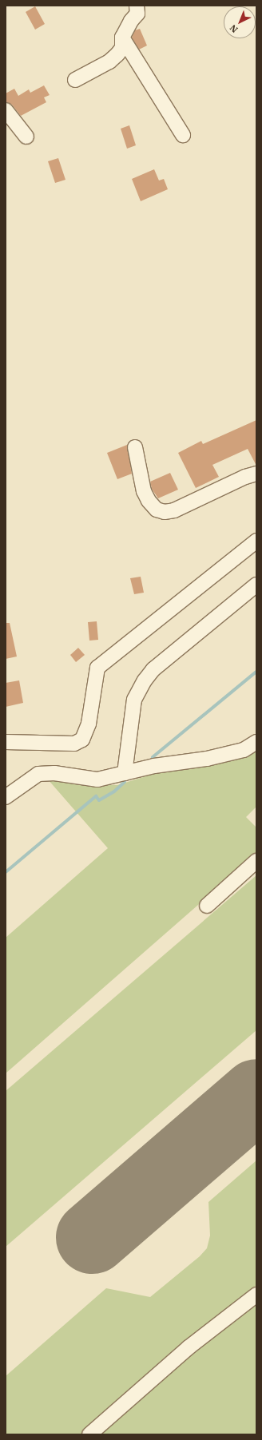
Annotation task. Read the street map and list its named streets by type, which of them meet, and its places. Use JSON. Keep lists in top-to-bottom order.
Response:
{
  "north": "bottom left"
}
